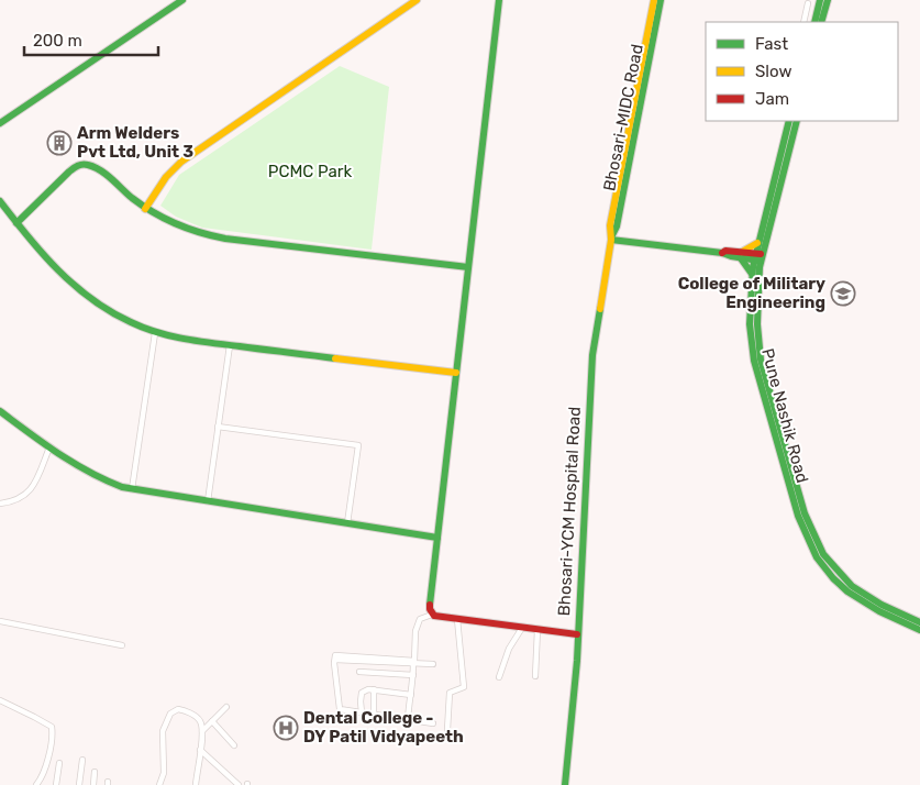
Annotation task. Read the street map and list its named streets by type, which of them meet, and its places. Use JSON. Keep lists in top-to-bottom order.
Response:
{
  "streets": {
    "main road": ["Bhosari-MIDC Road", "Pune Nashik Road", "Bhosari-YCM Hospital Road"]
  },
  "crossings": [
    ["Bhosari-MIDC Road", "Bhosari-YCM Hospital Road"]
  ],
  "parks": ["PCMC Park"],
  "places": {
    "building": ["Arm Welders Pvt Ltd, Unit 3"],
    "school or university": ["College of Military Engineering"],
    "hospital": ["Dental College - DY Patil Vidyapeeth"]
  },
  "legend": ["Fast", "Slow", "Jam"],
  "scale_bar": "200 m"
}
